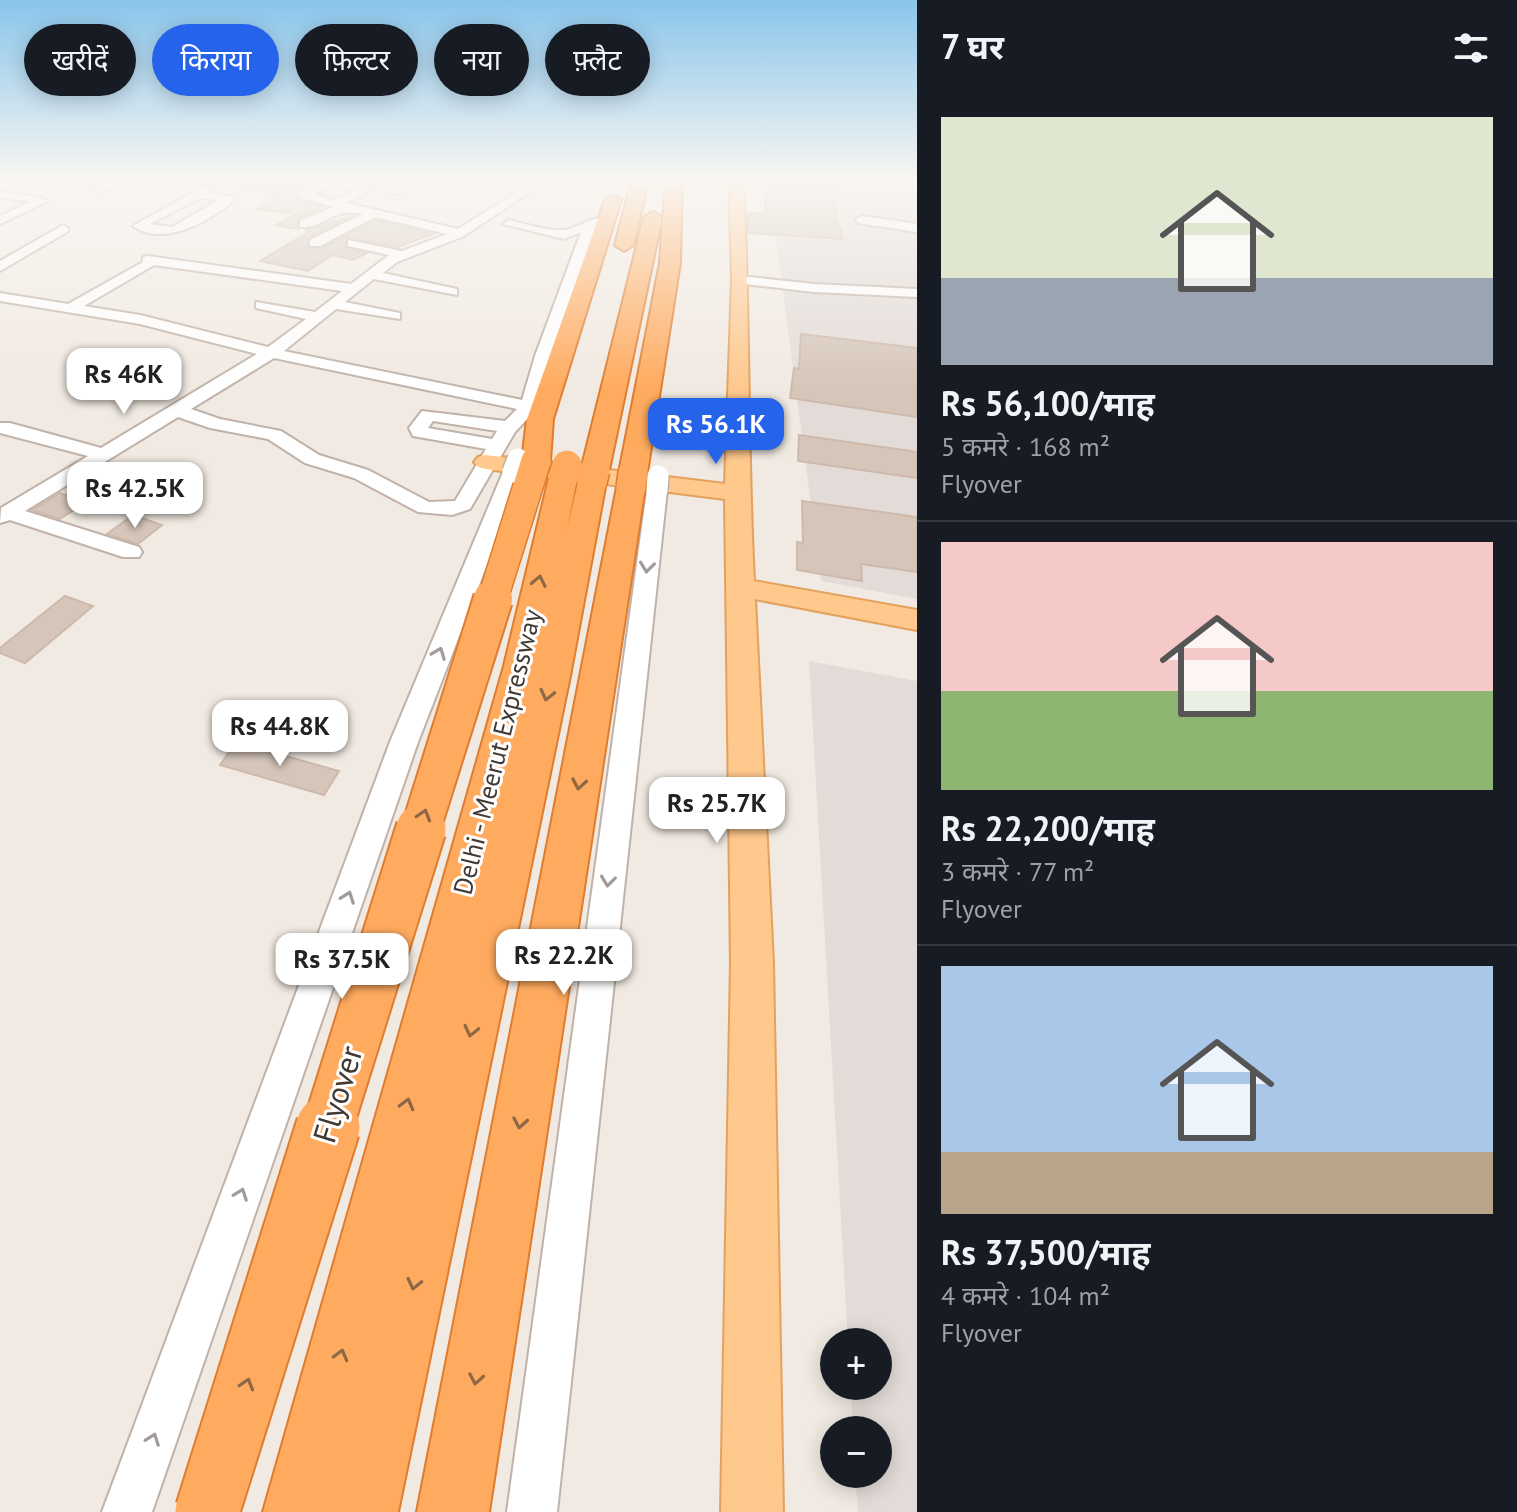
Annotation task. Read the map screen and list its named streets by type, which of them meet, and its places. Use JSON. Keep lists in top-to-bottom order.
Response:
{
  "streets": {
    "highway": ["Delhi - Meerut Expressway", "Flyover"]
  },
  "crossings": [
    ["Delhi - Meerut Expressway", "Flyover"]
  ],
  "page": {
    "heading": "7 घर",
    "chip": [
      "खरीदें",
      "किराया",
      "फ़िल्टर",
      "नया",
      "फ़्लैट"
    ],
    "list": [
      {
        "name": "Rs 56,100/माह",
        "note": "5 कमरे · 168 m² · Flyover"
      },
      {
        "name": "Rs 22,200/माह",
        "note": "3 कमरे · 77 m² · Flyover"
      },
      {
        "name": "Rs 37,500/माह",
        "note": "4 कमरे · 104 m² · Flyover"
      }
    ],
    "price": [
      "Rs 46K",
      "Rs 56.1K",
      "Rs 42.5K",
      "Rs 44.8K",
      "Rs 25.7K",
      "Rs 22.2K",
      "Rs 37.5K"
    ],
    "map_buttons": ["+", "−"]
  }
}
